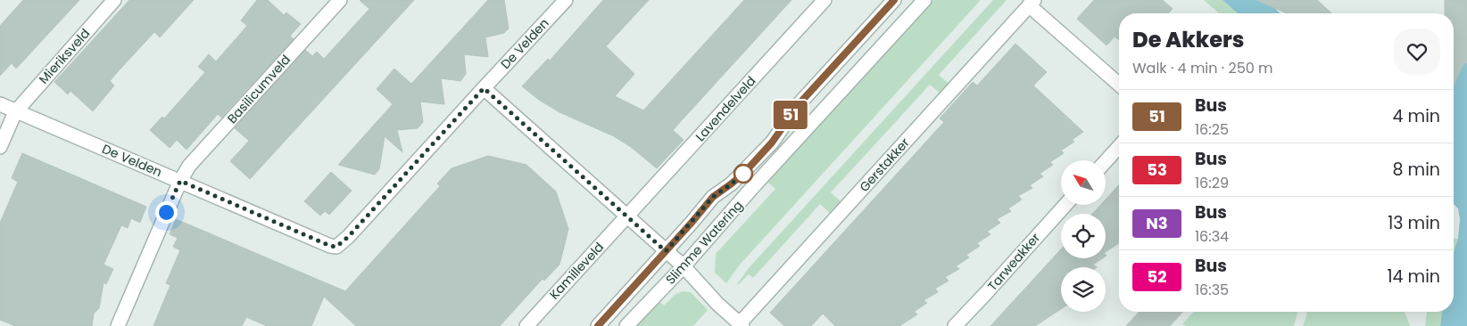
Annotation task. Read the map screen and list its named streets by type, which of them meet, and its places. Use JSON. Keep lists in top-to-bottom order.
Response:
{
  "streets": {
    "street": [
      "De Velden",
      "Mieriksveld",
      "Basilicumveld",
      "Lavendelveld",
      "Gerstakker",
      "Slimme Watering",
      "Tarweakker",
      "Kamilleveld"
    ]
  },
  "crossings": [
    ["De Velden", "Mieriksveld"],
    ["De Velden", "Basilicumveld"],
    ["Lavendelveld", "Kamilleveld"]
  ],
  "lines": ["bus line 51"],
  "north": "top left",
  "page": {
    "on_map": "51",
    "heading": ["De Akkers", "Walk · 4 min · 250 m"],
    "list": [
      {
        "mark": "51",
        "name": "Bus",
        "note": "16:25",
        "value": "4 min"
      },
      {
        "mark": "53",
        "name": "Bus",
        "note": "16:29",
        "value": "8 min"
      },
      {
        "mark": "N3",
        "name": "Bus",
        "note": "16:34",
        "value": "13 min"
      },
      {
        "mark": "52",
        "name": "Bus",
        "note": "16:35",
        "value": "14 min"
      }
    ]
  }
}
